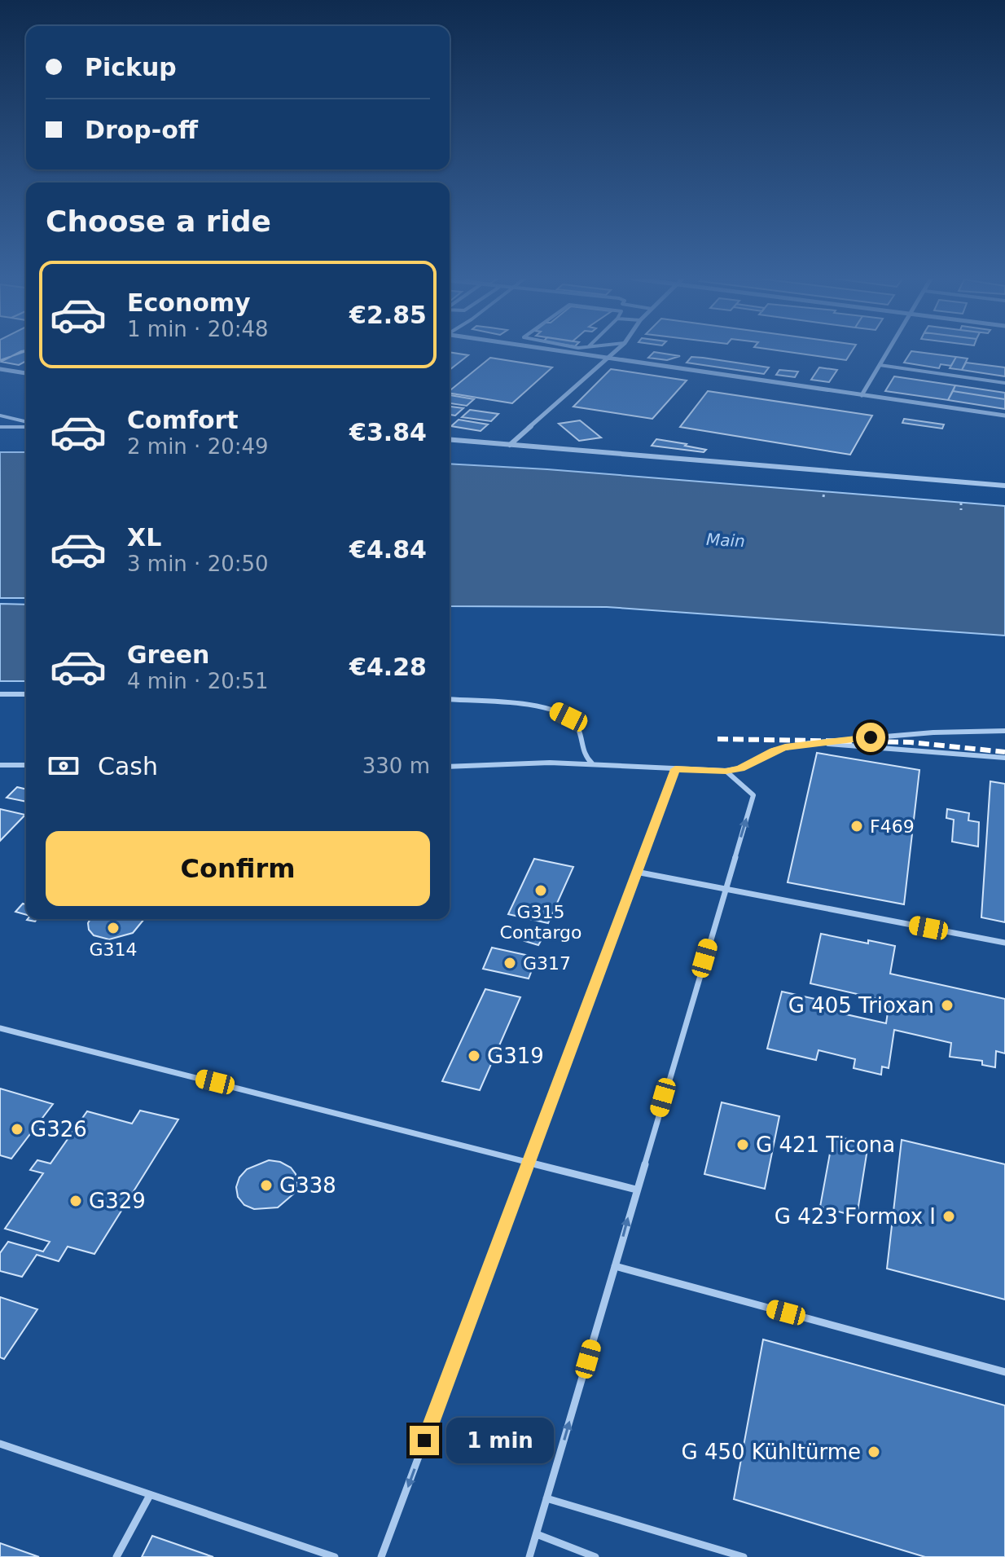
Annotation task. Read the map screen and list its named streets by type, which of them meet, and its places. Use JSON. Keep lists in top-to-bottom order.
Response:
{
  "water": ["Main"],
  "places": [
    "F469",
    "G315 Contargo",
    "G314",
    "G317",
    "G 405 Trioxan",
    "G319",
    "G326",
    "G 421 Ticona",
    "G338",
    "G329",
    "G 423 Formox I",
    "G 450 Kühltürme"
  ],
  "page": {
    "banner": ["Pickup", "Drop-off"],
    "heading": "Choose a ride",
    "list": [
      {
        "name": "Economy",
        "note": "1 min · 20:48",
        "value": "€2.85"
      },
      {
        "name": "Comfort",
        "note": "2 min · 20:49",
        "value": "€3.84"
      },
      {
        "name": "XL",
        "note": "3 min · 20:50",
        "value": "€4.84"
      },
      {
        "name": "Green",
        "note": "4 min · 20:51",
        "value": "€4.28"
      }
    ],
    "pay": ["Cash", "330 m"],
    "buttons": "Confirm",
    "bubble": "1 min"
  }
}
